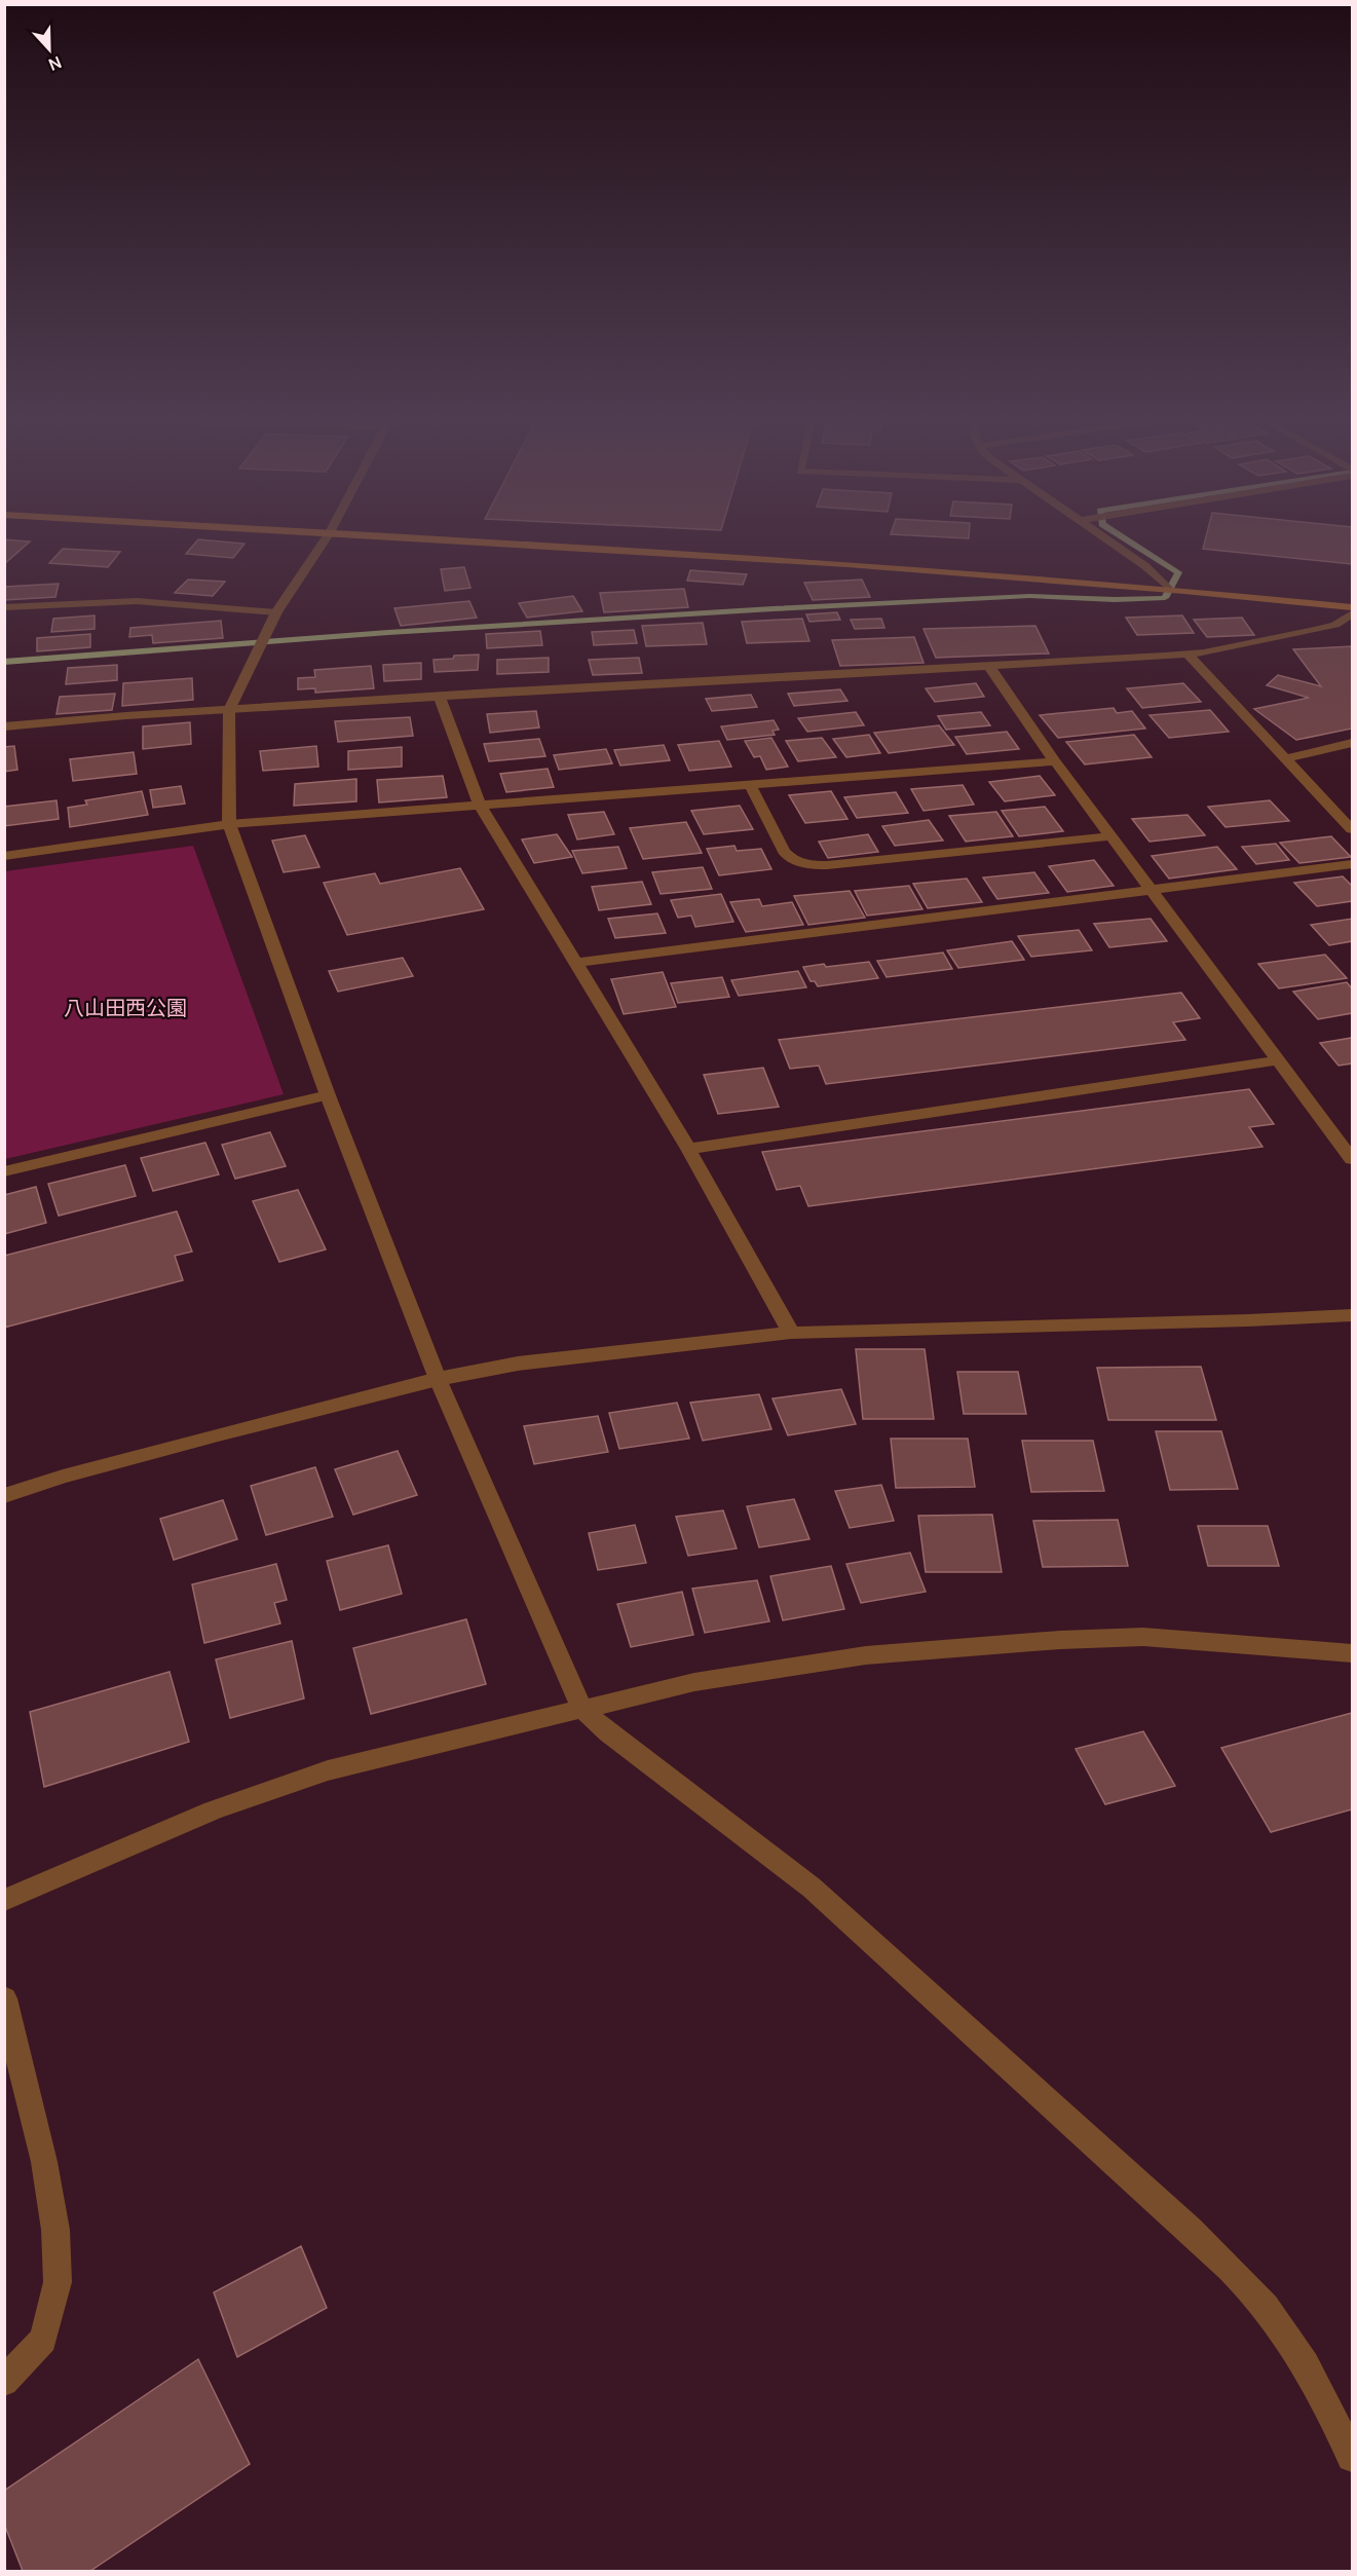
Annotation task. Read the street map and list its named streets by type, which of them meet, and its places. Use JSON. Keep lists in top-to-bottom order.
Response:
{
  "parks": ["八山田西公園"],
  "north": "bottom"
}
